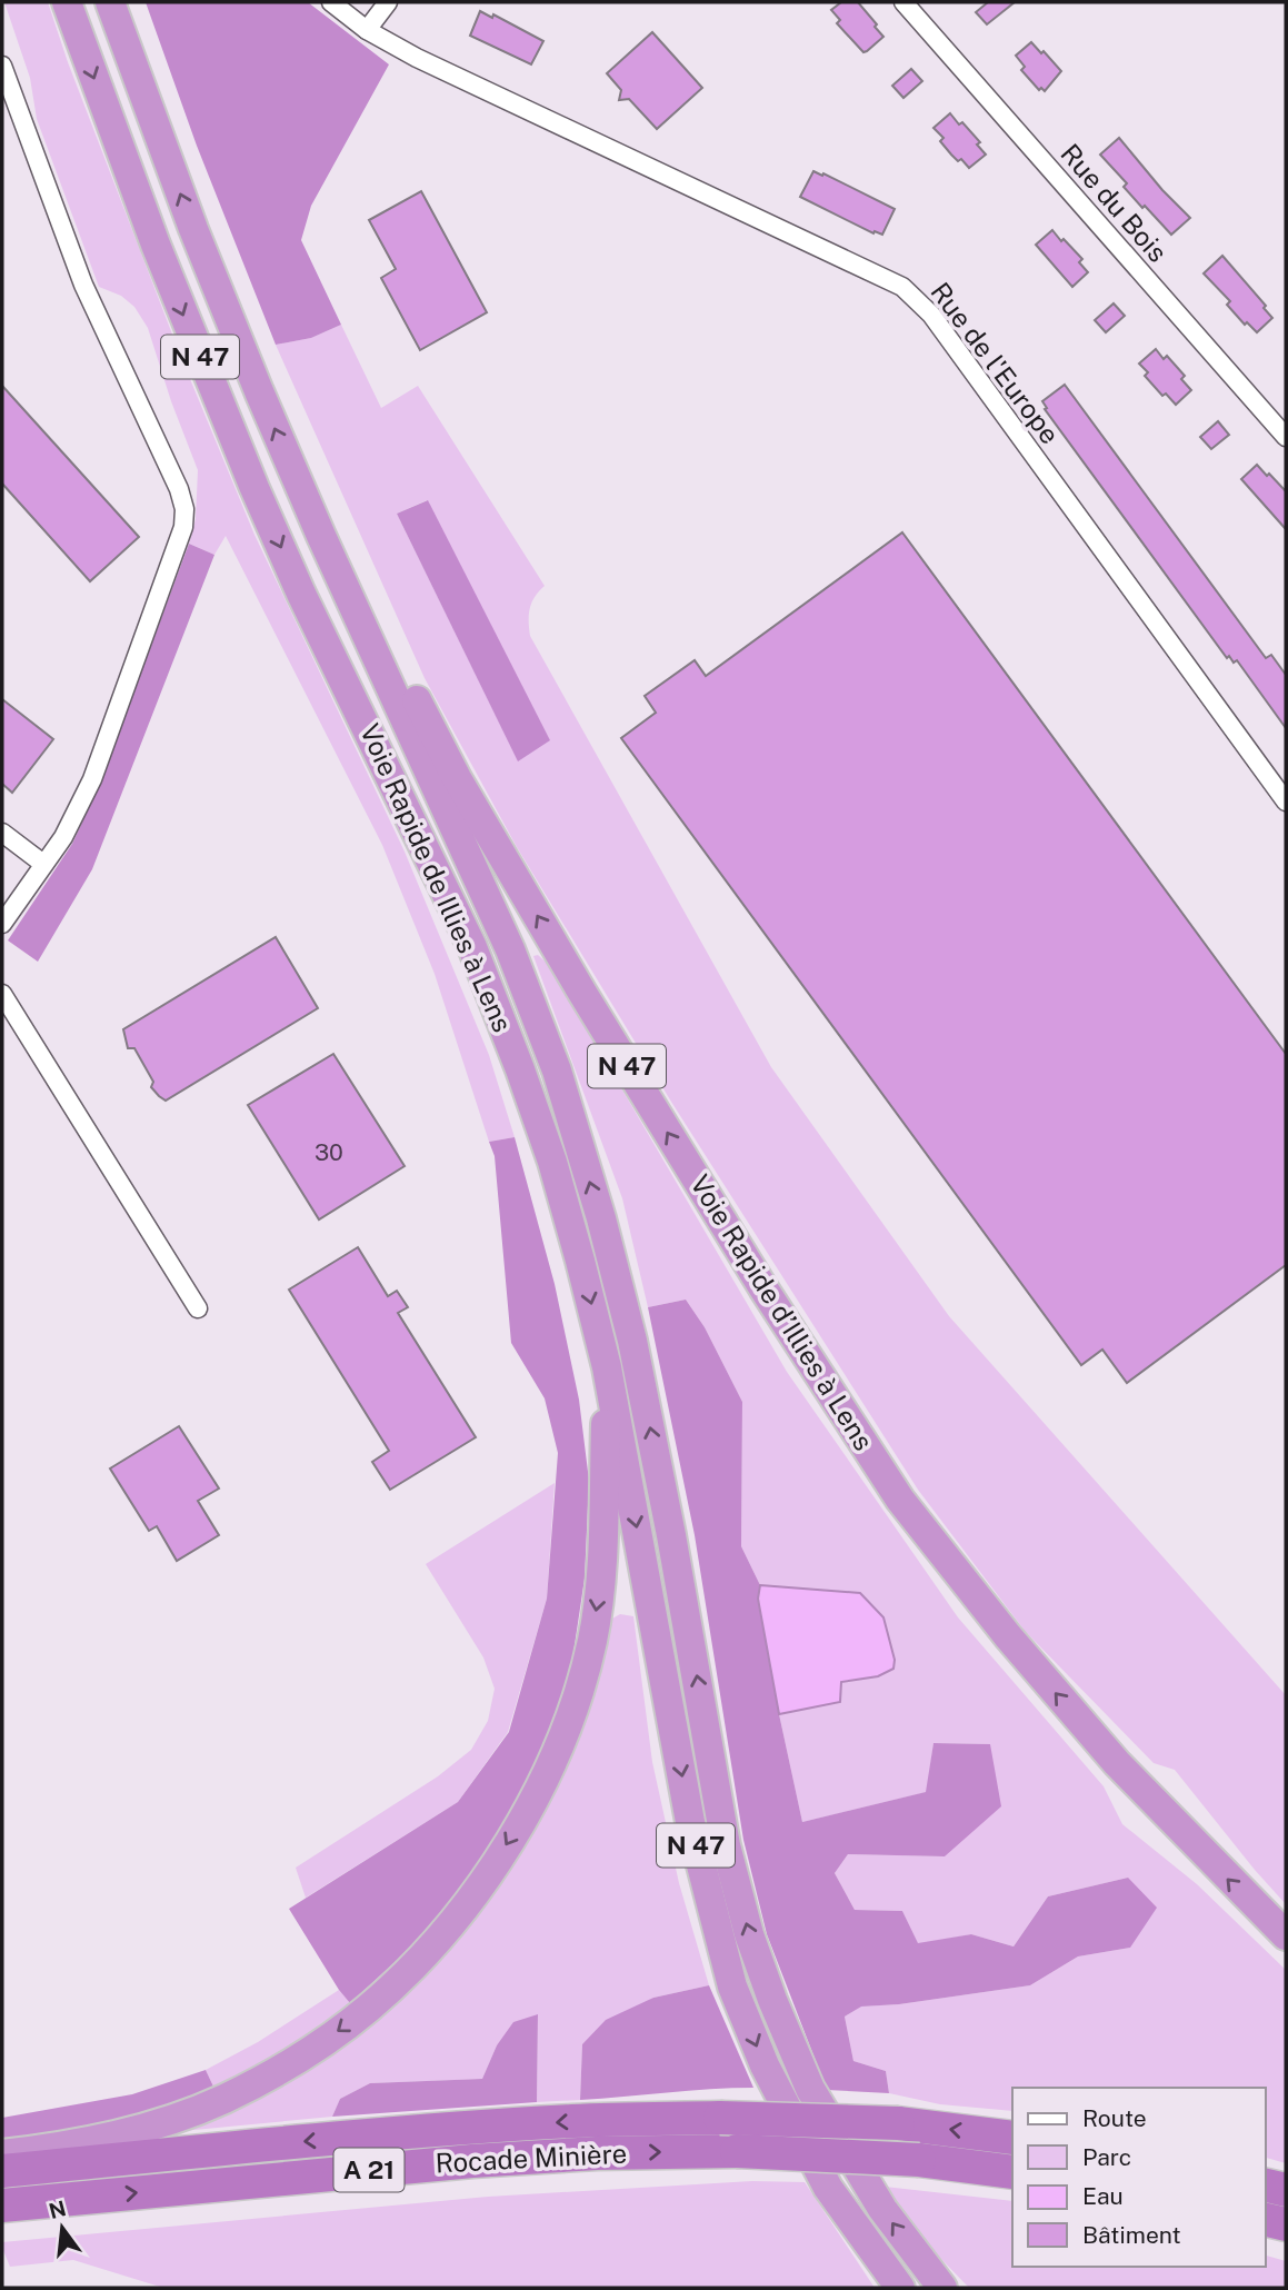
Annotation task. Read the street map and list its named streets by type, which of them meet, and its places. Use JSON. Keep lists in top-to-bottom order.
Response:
{
  "streets": {
    "highway": [
      "N 47",
      "Voie Rapide de Illies à Lens",
      "Voie Rapide d’Illies à Lens",
      "Rocade Minière",
      "A 21"
    ],
    "street": ["Rue du Bois", "Rue de l'Europe"]
  },
  "crossings": [
    ["N 47", "Voie Rapide de Illies à Lens"],
    ["N 47", "Voie Rapide d’Illies à Lens"]
  ],
  "house_numbers": ["30"],
  "legend": [
    "Route",
    "Parc",
    "Eau",
    "Bâtiment"
  ],
  "north": "top"
}
